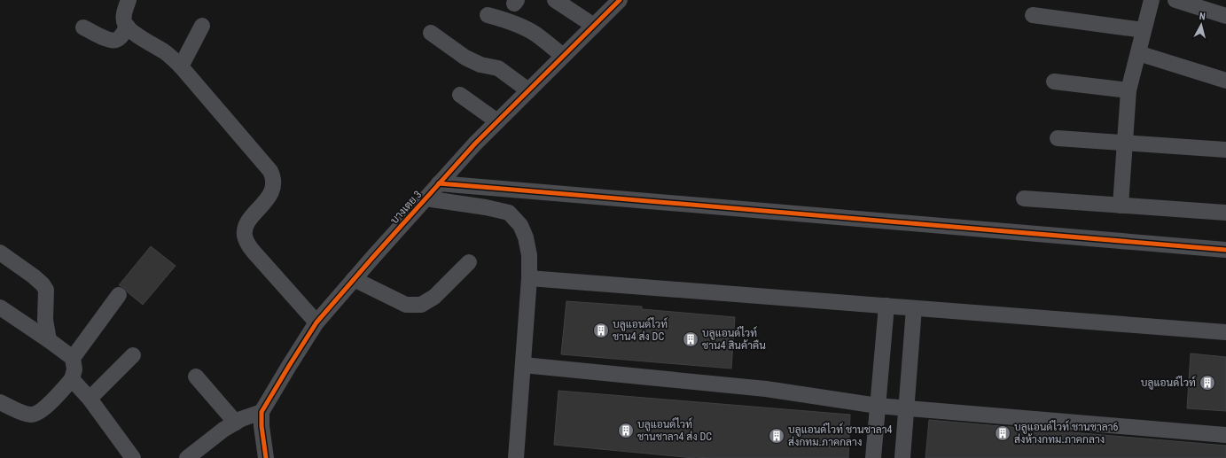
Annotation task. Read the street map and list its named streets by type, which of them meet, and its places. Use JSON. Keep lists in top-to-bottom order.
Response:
{
  "streets": {
    "street": ["บางเตย 3"]
  },
  "places": {
    "building": [
      "บลูแอนด์ไวท์ ชาน4 ส่ง DC",
      "บลูแอนด์ไวท์ ชาน4 สินค้าคืน",
      "บลูแอนด์ไวท์",
      "บลูแอนด์ไวท์ ชานชาลา4 ส่ง DC",
      "บลูแอนด์ไวท์ ชานชาลา6 ส่งห้างกทม.ภาคกลาง",
      "บลูแอนด์ไวท์ ชานชาลา4 ส่งกทม.ภาคกลาง"
    ]
  },
  "north": "top"
}
